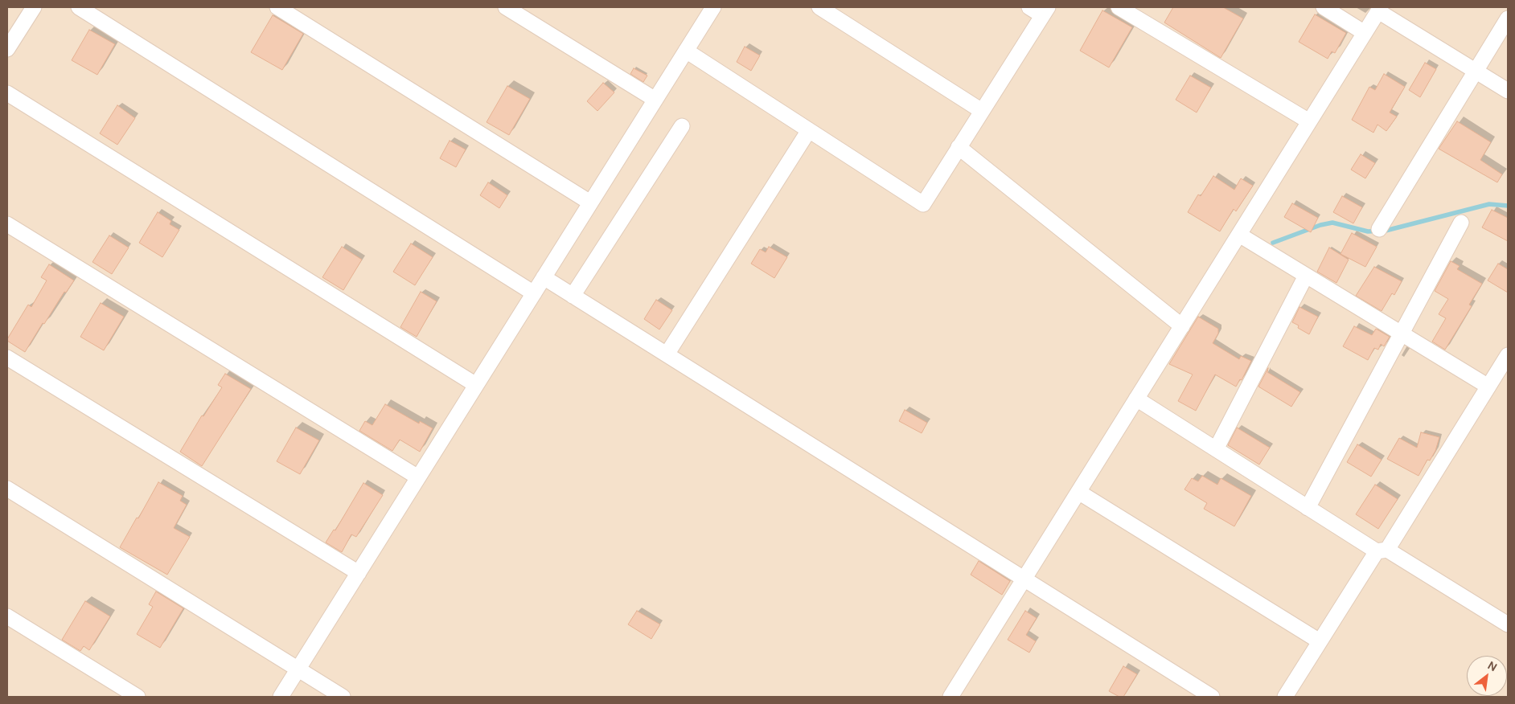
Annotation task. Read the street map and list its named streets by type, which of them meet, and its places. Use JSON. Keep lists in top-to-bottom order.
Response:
{
  "north": "top right"
}
